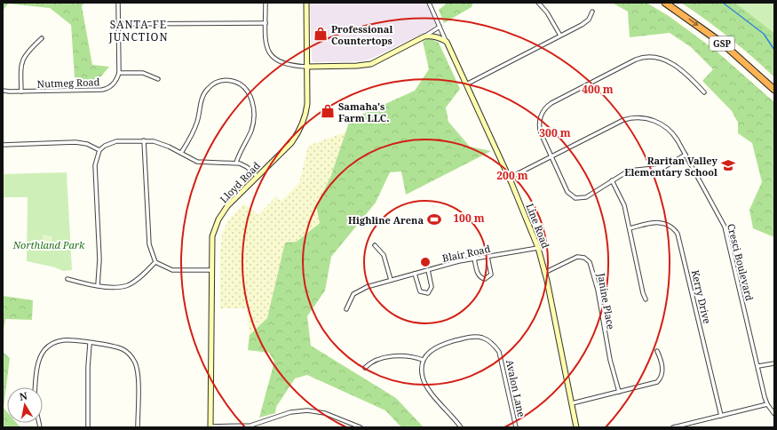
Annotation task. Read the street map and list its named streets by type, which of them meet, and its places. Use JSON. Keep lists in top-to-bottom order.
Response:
{
  "streets": {
    "highway": ["GSP"],
    "street": [
      "Nutmeg Road",
      "Lloyd Road",
      "Line Road",
      "Blair Road",
      "Cresci Boulevard",
      "Kerry Drive",
      "Janine Place",
      "Avalon Lane"
    ]
  },
  "crossings": [
    ["Line Road", "Blair Road"],
    ["Line Road", "Cresci Boulevard"],
    ["Line Road", "Janine Place"]
  ],
  "districts": ["SANTA FE JUNCTION"],
  "parks": ["Northland Park"],
  "places": {
    "shop": ["Professional Countertops", "Samaha's Farm LLC."],
    "school or university": ["Raritan Valley Elementary School"],
    "sports": ["Highline Arena"]
  },
  "north": "top",
  "rings": [
    "400 m",
    "300 m",
    "200 m",
    "100 m"
  ]
}
